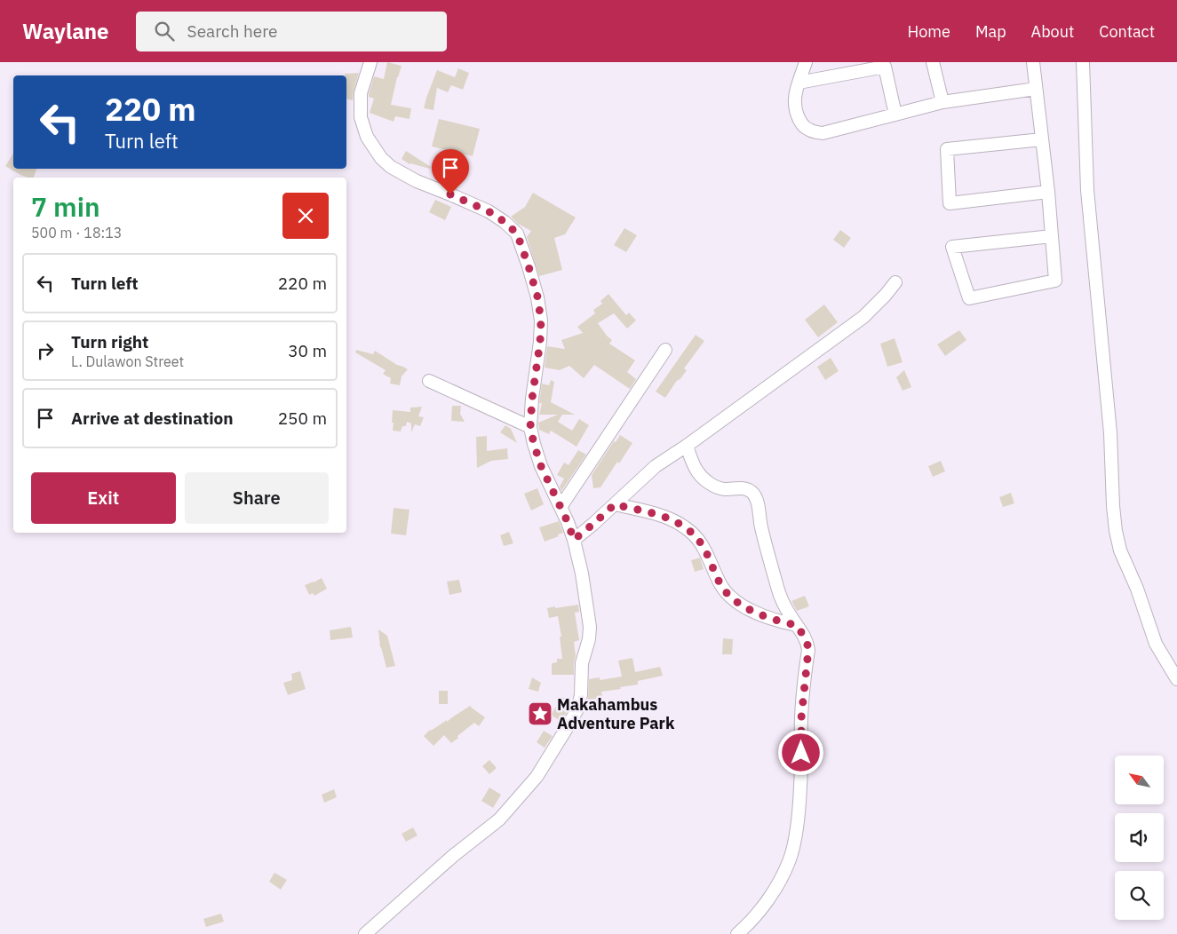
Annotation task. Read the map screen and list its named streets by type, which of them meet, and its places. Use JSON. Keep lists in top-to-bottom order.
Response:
{
  "places": {
    "place": ["Makahambus Adventure Park"]
  },
  "north": "top left",
  "page": {
    "header": "Waylane",
    "search": "Search here",
    "nav": [
      "Home",
      "Map",
      "About",
      "Contact"
    ],
    "turn": ["220 m", "Turn left"],
    "heading": ["7 min", "500 m · 18:13"],
    "list": [
      {
        "name": "Turn left",
        "value": "220 m"
      },
      {
        "name": "Turn right",
        "note": "L. Dulawon Street",
        "value": "30 m"
      },
      {
        "name": "Arrive at destination",
        "value": "250 m"
      }
    ],
    "buttons": ["Exit", "Share"]
  }
}
